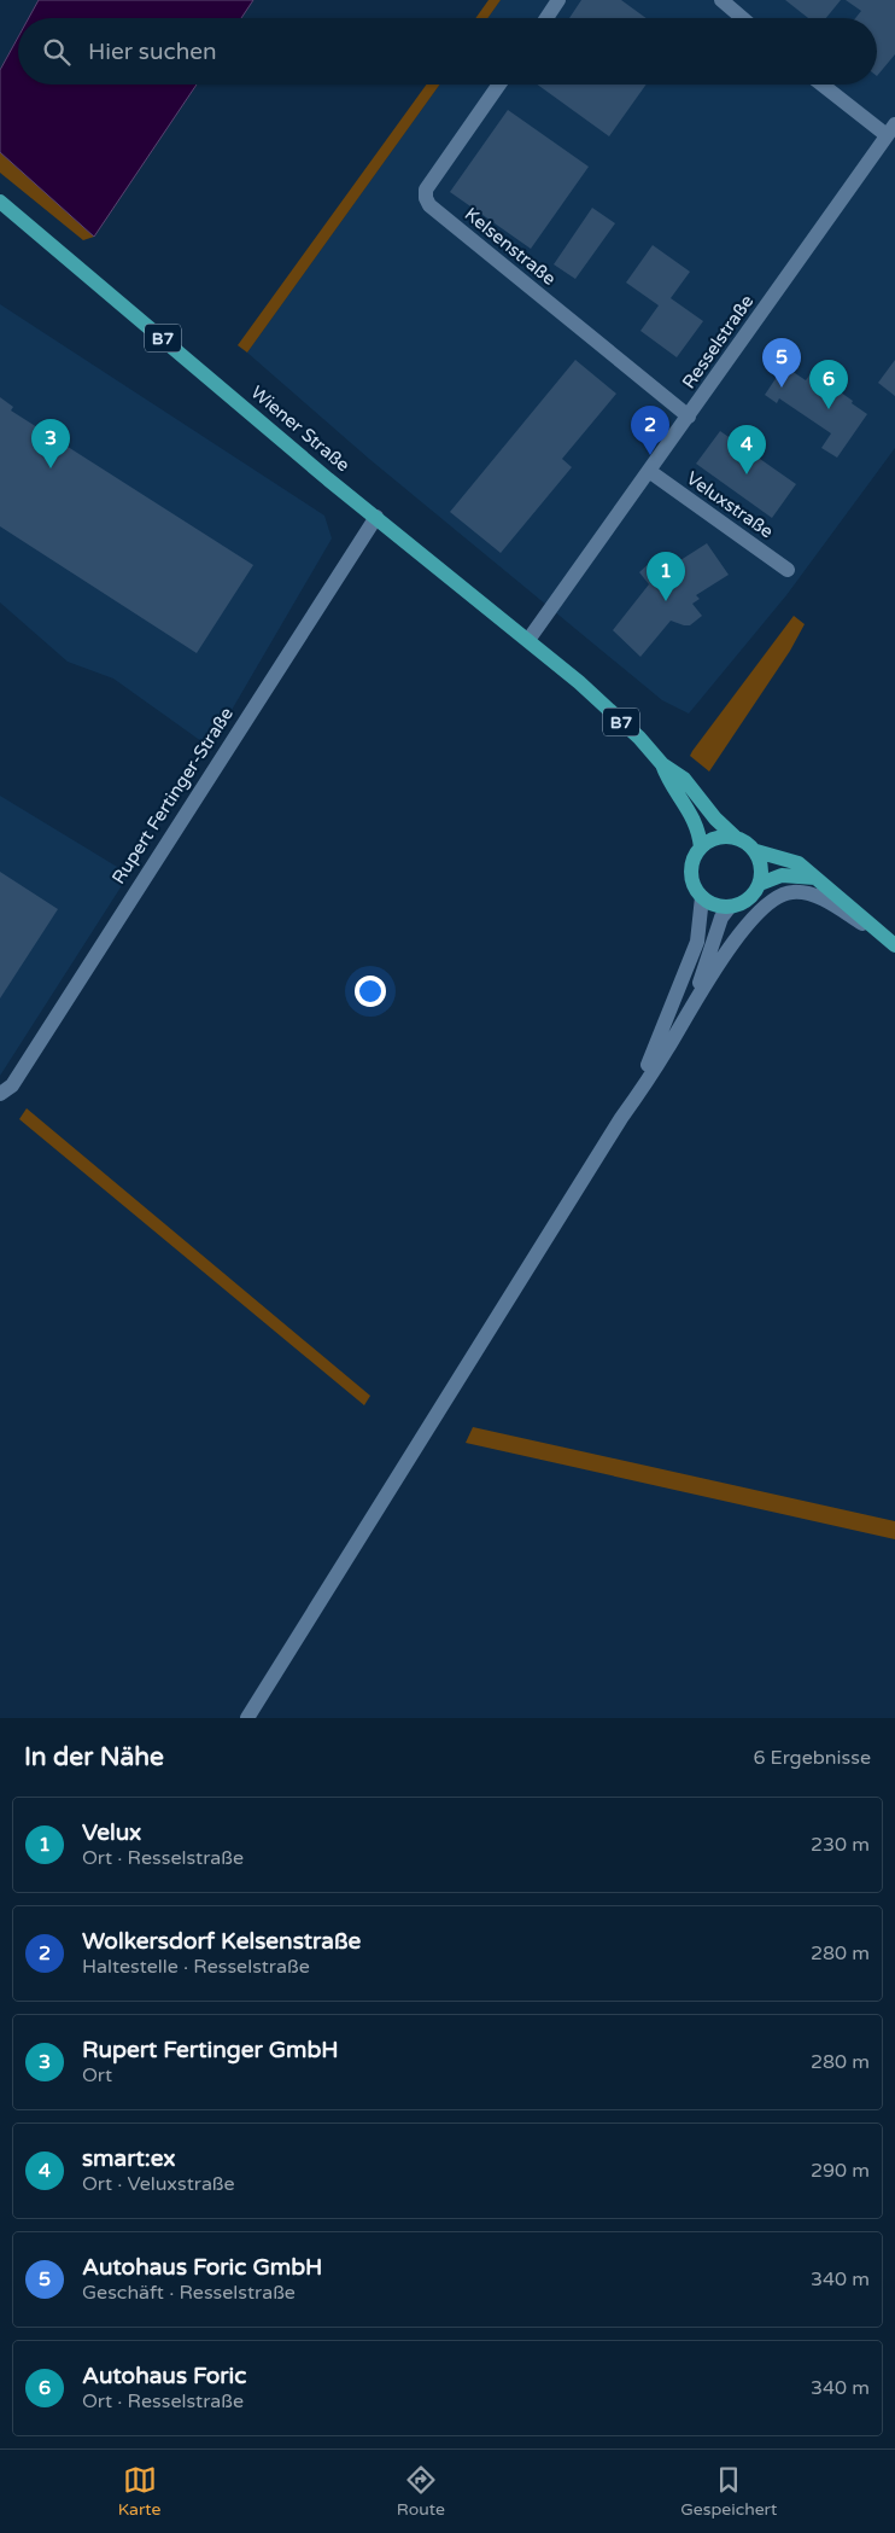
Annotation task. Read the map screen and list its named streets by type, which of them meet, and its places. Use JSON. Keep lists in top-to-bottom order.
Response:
{
  "streets": {
    "main road": ["B7", "Wiener Straße"],
    "street": [
      "Kelsenstraße",
      "Resselstraße",
      "Veluxstraße",
      "Rupert Fertinger-Straße"
    ]
  },
  "crossings": [
    ["Kelsenstraße", "Resselstraße"],
    ["B7", "Wiener Straße"],
    ["Resselstraße", "Wiener Straße"],
    ["Resselstraße", "Veluxstraße"],
    ["Wiener Straße", "Rupert Fertinger-Straße"]
  ],
  "page": {
    "search": "Hier suchen",
    "pins": [
      "5",
      "6",
      "2",
      "3",
      "4",
      "1"
    ],
    "heading": ["In der Nähe", "6 Ergebnisse"],
    "list": [
      {
        "mark": "1",
        "name": "Velux",
        "note": "Ort · Resselstraße",
        "value": "230 m"
      },
      {
        "mark": "2",
        "name": "Wolkersdorf Kelsenstraße",
        "note": "Haltestelle · Resselstraße",
        "value": "280 m"
      },
      {
        "mark": "3",
        "name": "Rupert Fertinger GmbH",
        "note": "Ort",
        "value": "280 m"
      },
      {
        "mark": "4",
        "name": "smart:ex",
        "note": "Ort · Veluxstraße",
        "value": "290 m"
      },
      {
        "mark": "5",
        "name": "Autohaus Foric GmbH",
        "note": "Geschäft · Resselstraße",
        "value": "340 m"
      },
      {
        "mark": "6",
        "name": "Autohaus Foric",
        "note": "Ort · Resselstraße",
        "value": "340 m"
      }
    ],
    "nav": ["Karte", "Route", "Gespeichert"]
  }
}
